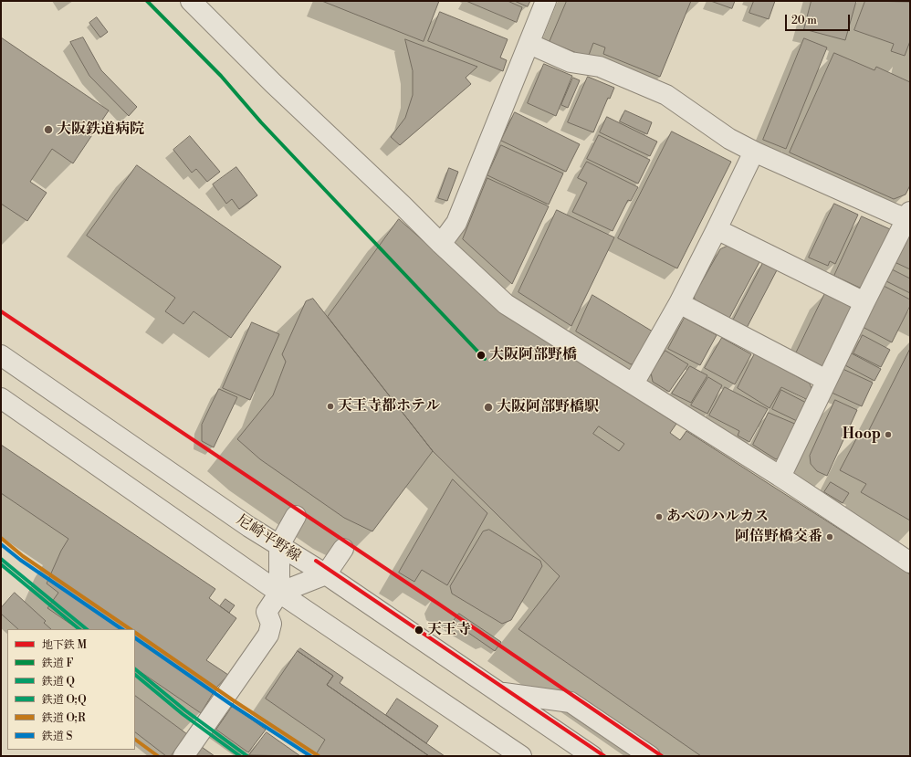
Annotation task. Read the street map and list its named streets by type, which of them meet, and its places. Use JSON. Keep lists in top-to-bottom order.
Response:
{
  "streets": {
    "street": ["尼崎平野線"]
  },
  "places": [
    "大阪鉄道病院",
    "大阪阿部野橋",
    "天王寺都ホテル",
    "大阪阿部野橋駅",
    "Hoop",
    "あべのハルカス",
    "阿倍野橋交番",
    "天王寺"
  ],
  "lines": [
    "rail line F",
    "metro line M",
    "rail line O;R",
    "rail line S",
    "rail line Q",
    "rail line O;Q"
  ],
  "legend": [
    "地下鉄 M",
    "鉄道 F",
    "鉄道 Q",
    "鉄道 O;Q",
    "鉄道 O;R",
    "鉄道 S"
  ],
  "scale_bar": "20 m"
}
